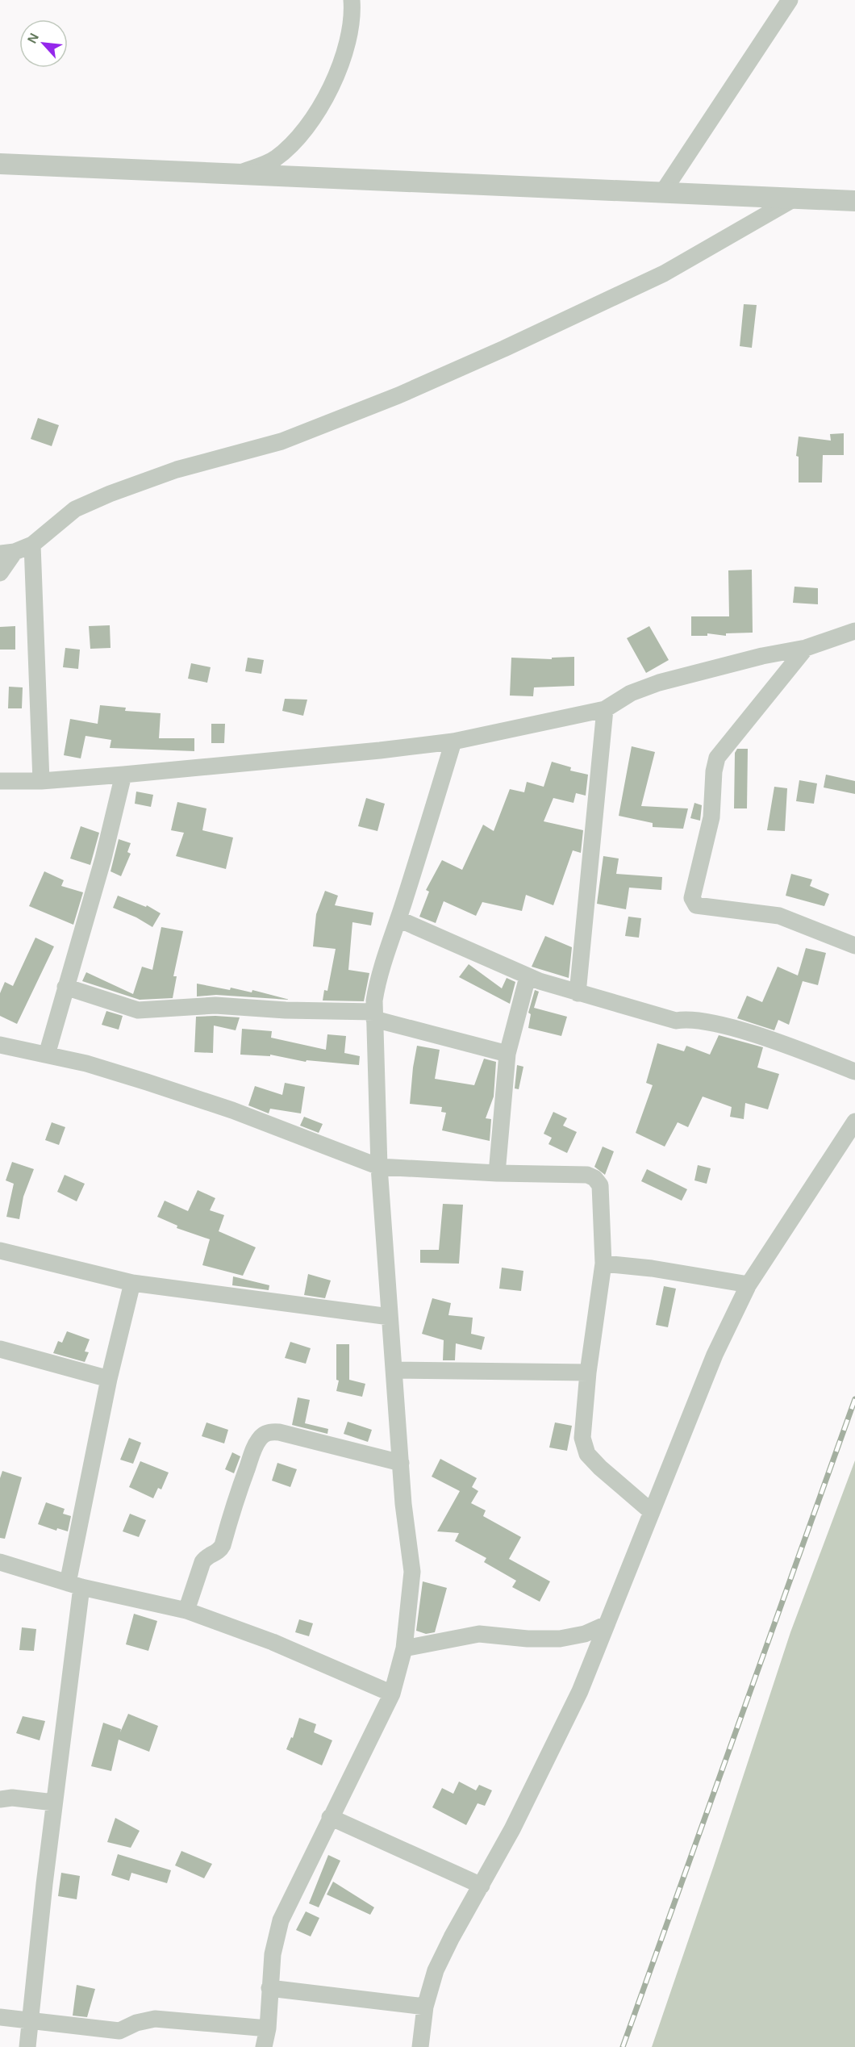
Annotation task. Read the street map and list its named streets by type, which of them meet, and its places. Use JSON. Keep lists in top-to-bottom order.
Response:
{
  "north": "top left"
}
